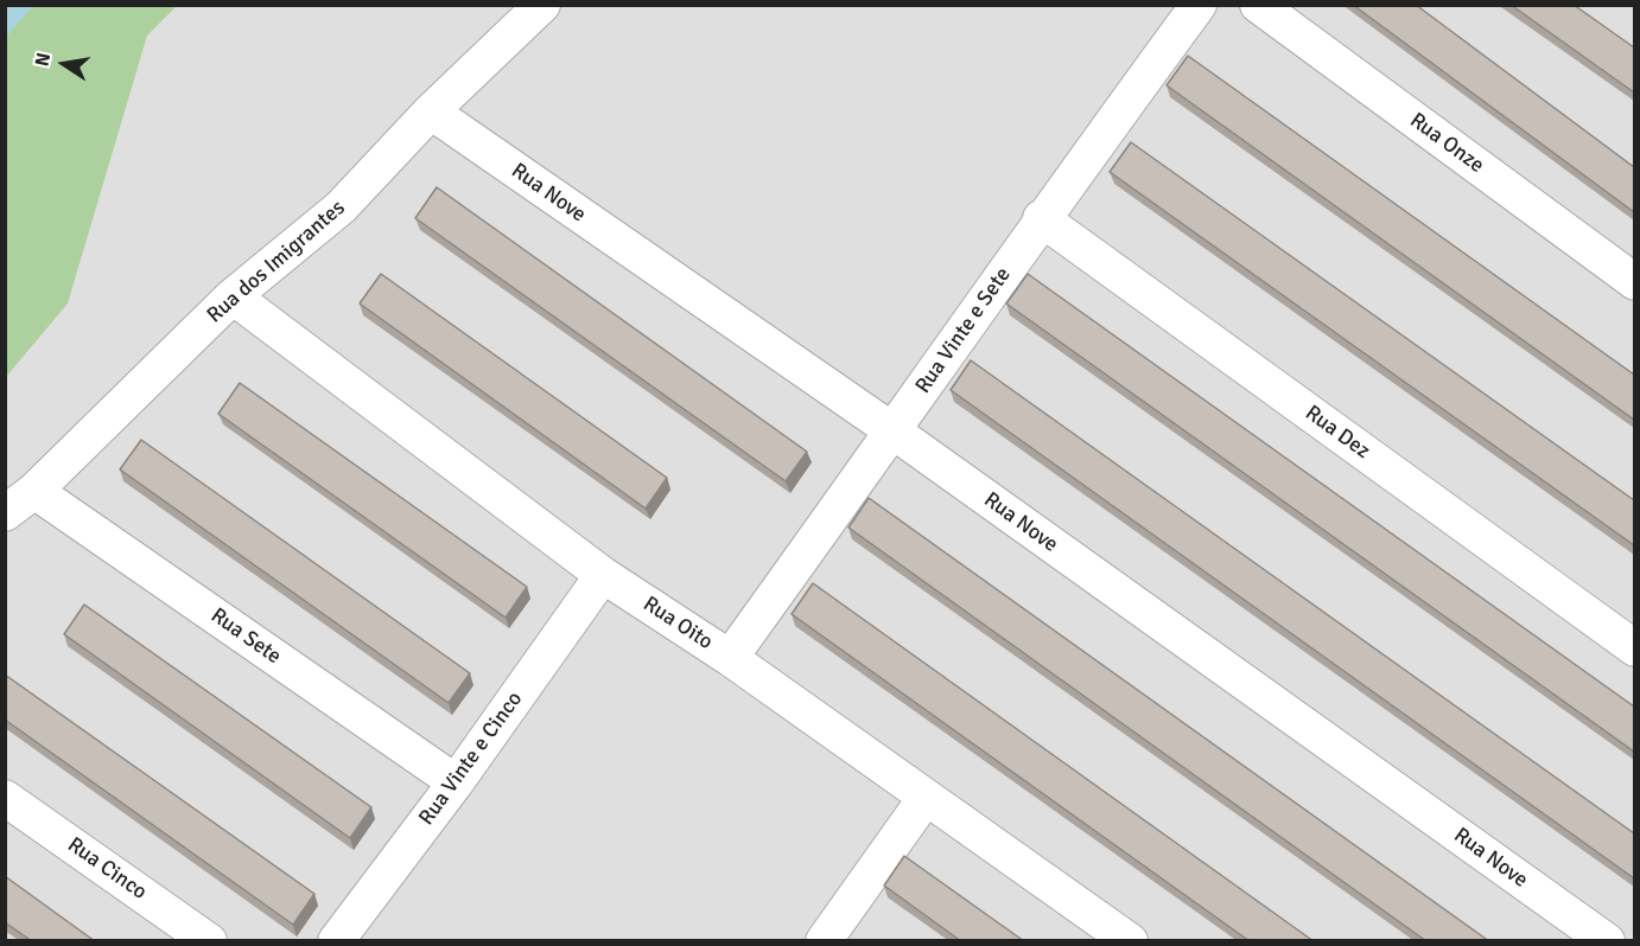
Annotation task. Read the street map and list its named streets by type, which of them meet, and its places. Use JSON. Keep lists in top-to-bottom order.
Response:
{
  "streets": {
    "street": [
      "Rua Onze",
      "Rua Nove",
      "Rua dos Imigrantes",
      "Rua Vinte e Sete",
      "Rua Dez",
      "Rua Oito",
      "Rua Sete",
      "Rua Vinte e Cinco",
      "Rua Cinco"
    ]
  },
  "crossings": [
    ["Rua Nove", "Rua dos Imigrantes"],
    ["Rua Nove", "Rua Vinte e Sete"],
    ["Rua dos Imigrantes", "Rua Oito"],
    ["Rua dos Imigrantes", "Rua Sete"],
    ["Rua Vinte e Sete", "Rua Dez"],
    ["Rua Vinte e Sete", "Rua Oito"],
    ["Rua Oito", "Rua Vinte e Cinco"],
    ["Rua Sete", "Rua Vinte e Cinco"]
  ],
  "north": "left"
}
